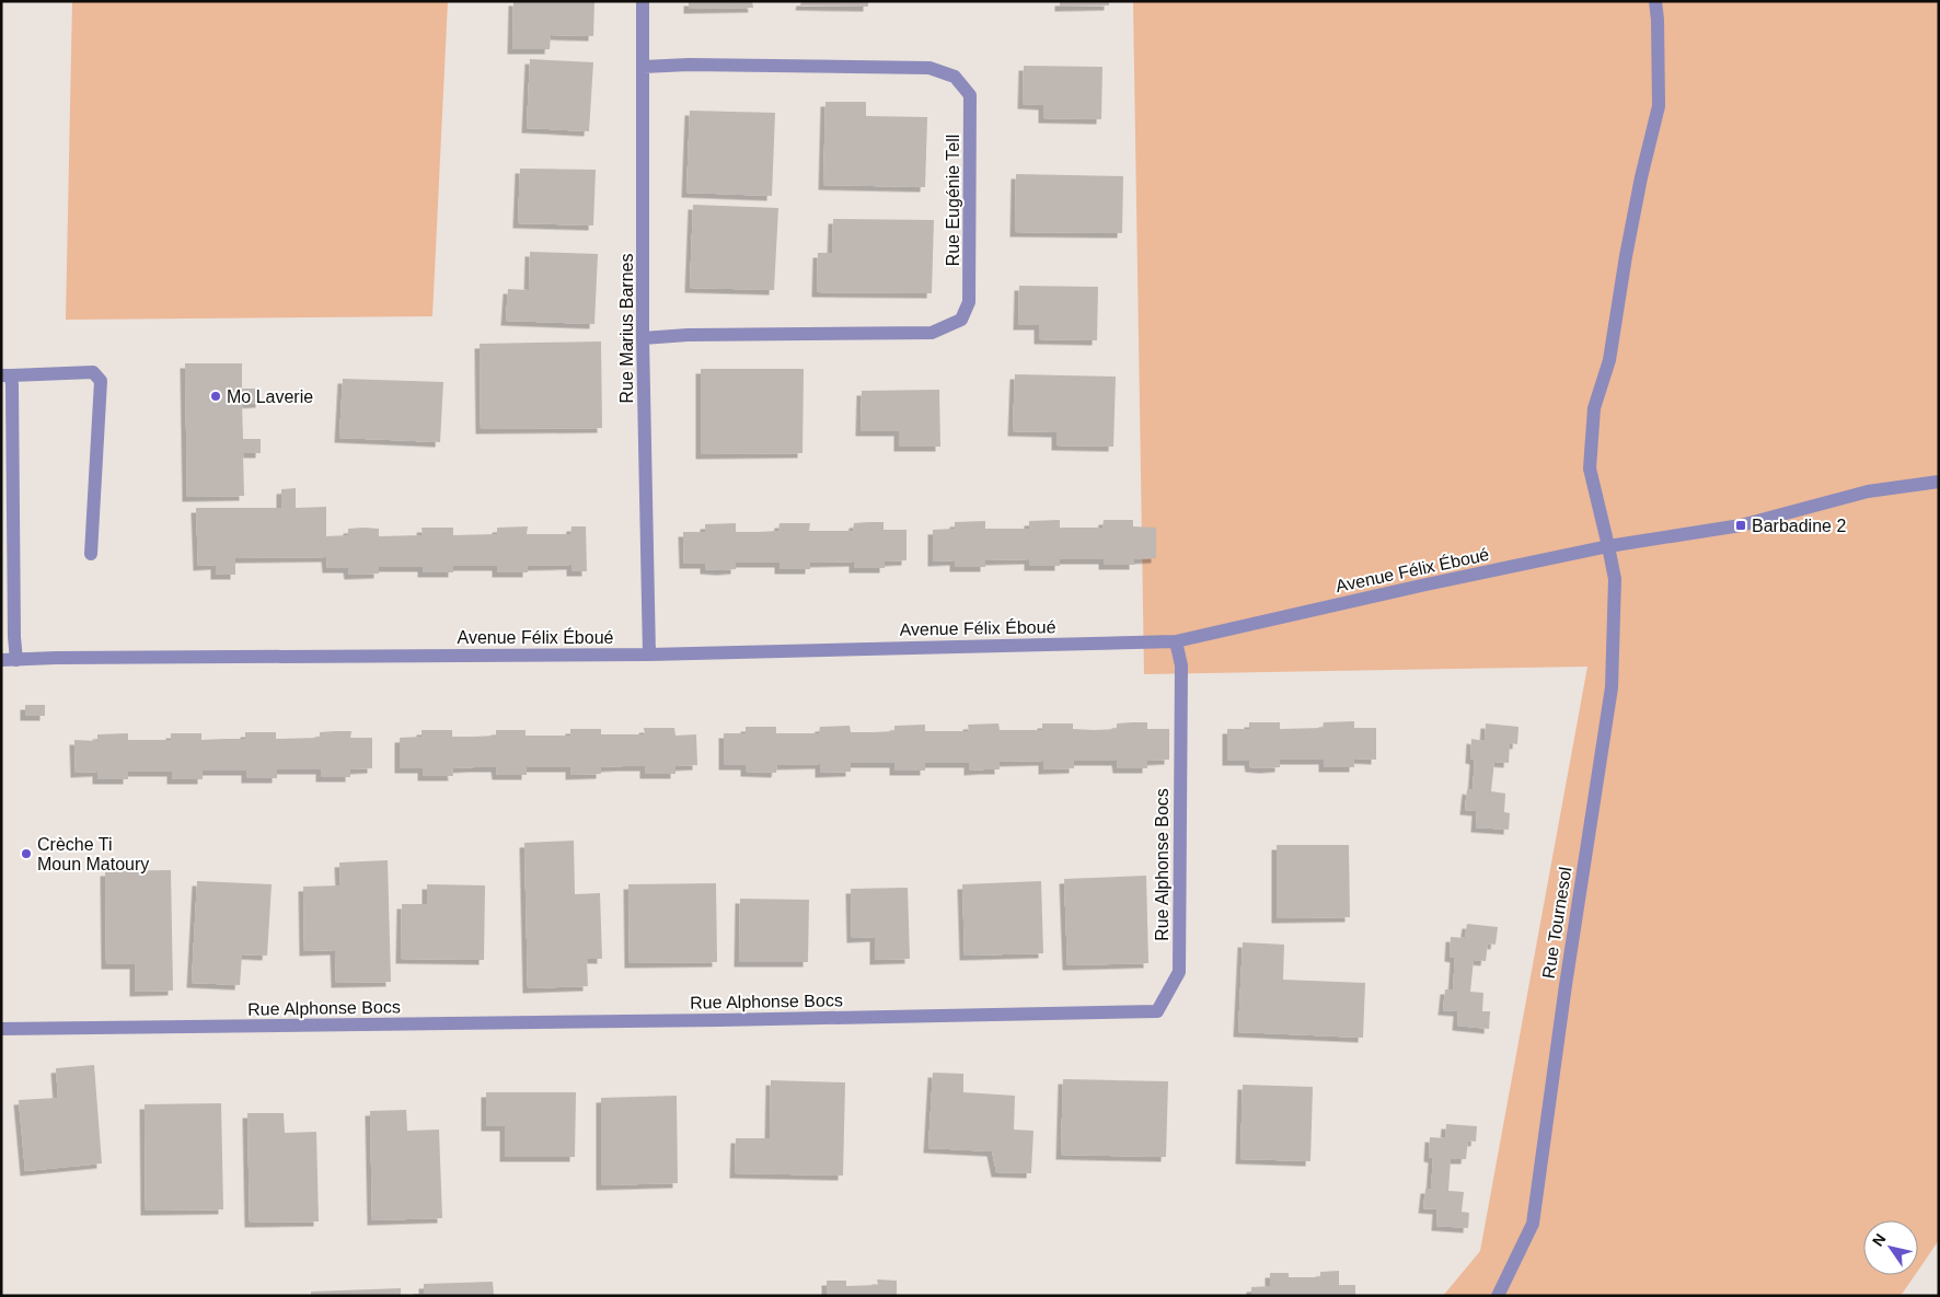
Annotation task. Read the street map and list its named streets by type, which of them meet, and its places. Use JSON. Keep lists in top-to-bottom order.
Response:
{
  "streets": {
    "street": [
      "Rue Eugénie Tell",
      "Rue Marius Barnes",
      "Avenue Félix Éboué",
      "Rue Alphonse Bocs",
      "Rue Tournesol"
    ]
  },
  "crossings": [
    ["Rue Eugénie Tell", "Rue Marius Barnes"],
    ["Rue Marius Barnes", "Avenue Félix Éboué"],
    ["Avenue Félix Éboué", "Rue Alphonse Bocs"],
    ["Avenue Félix Éboué", "Rue Tournesol"]
  ],
  "places": {
    "other": ["Mo Laverie", "Crèche Ti Moun Matoury"],
    "transit": ["Barbadine 2"]
  },
  "north": "top left"
}
